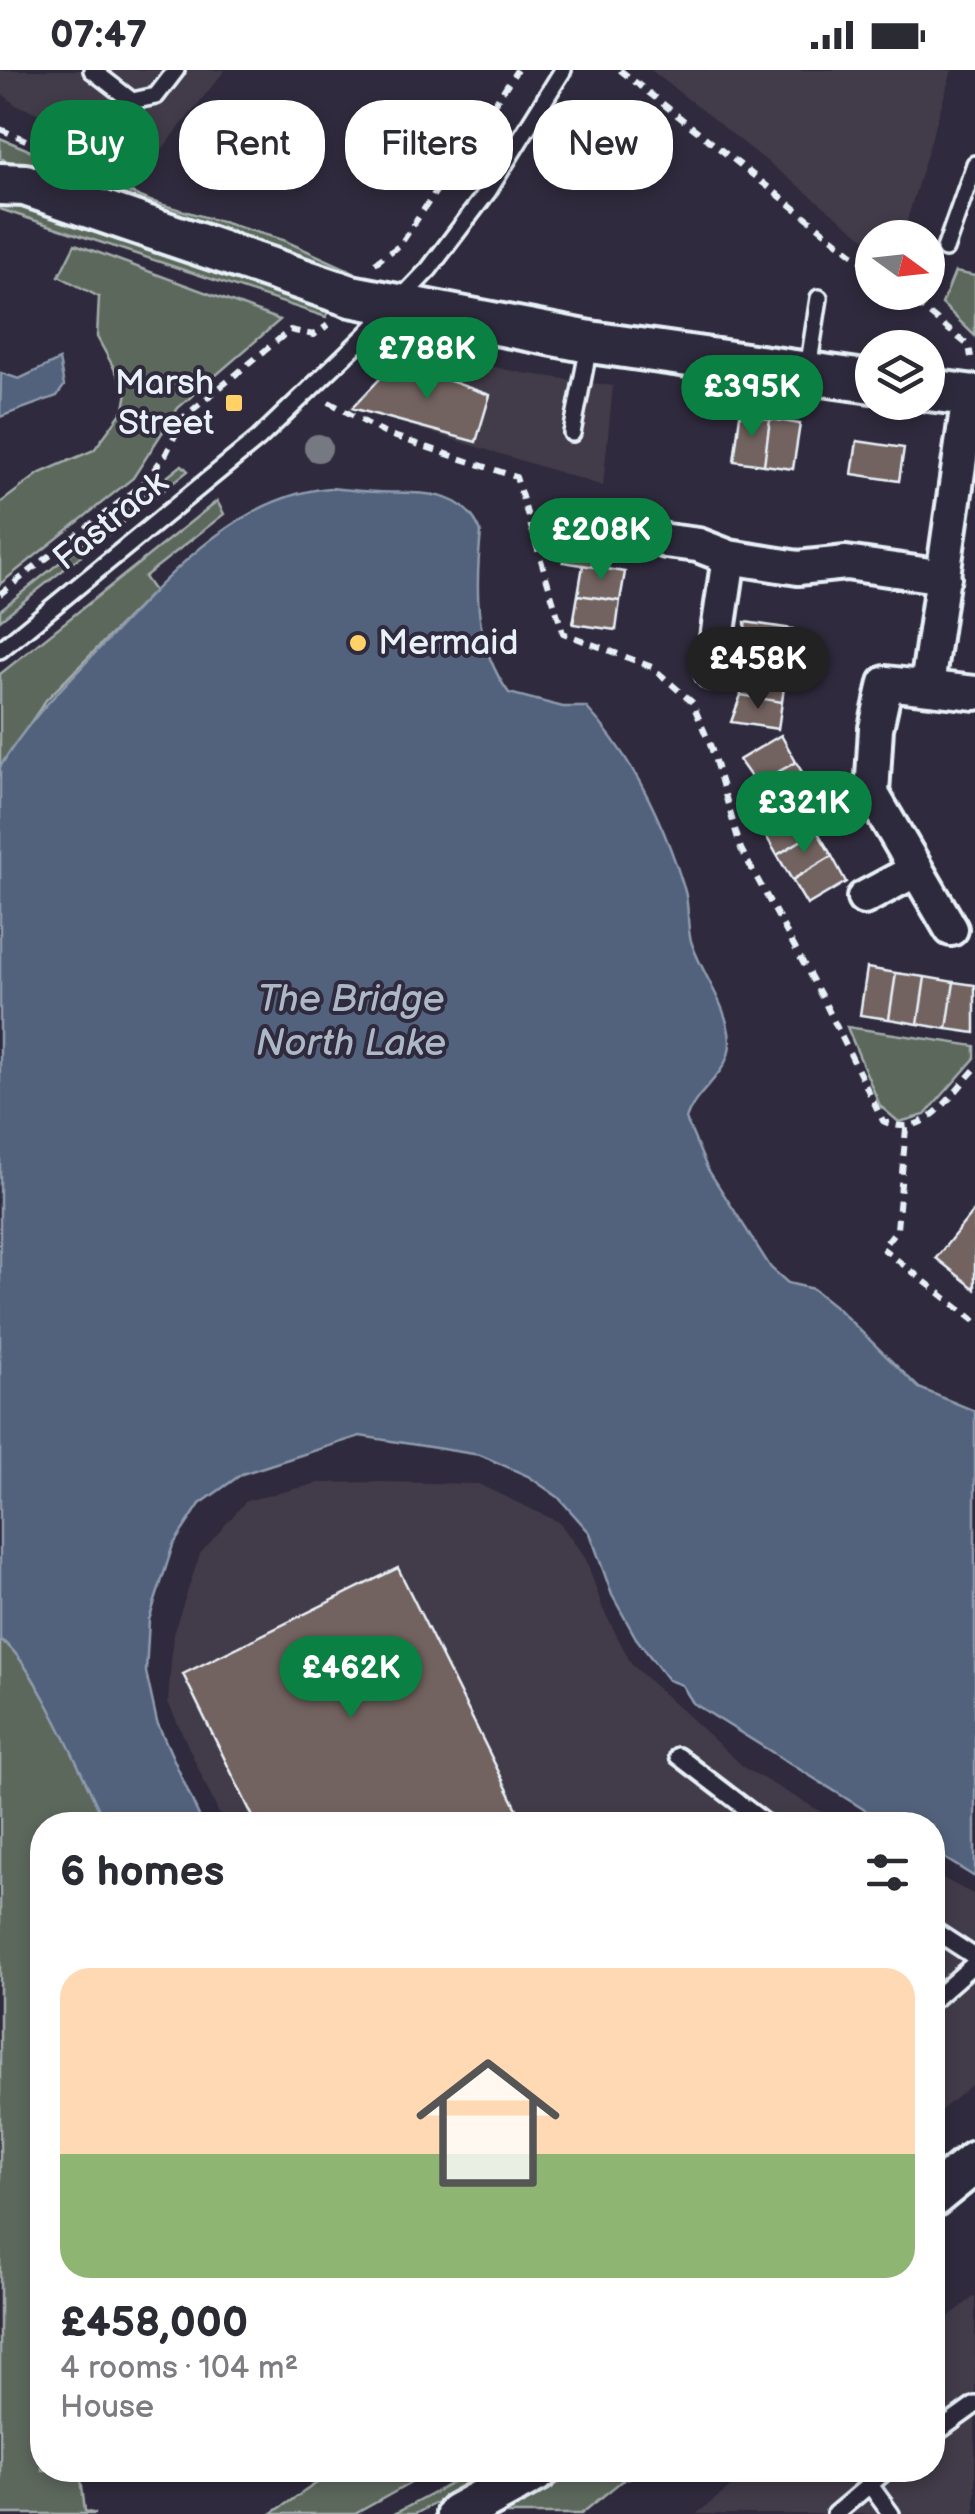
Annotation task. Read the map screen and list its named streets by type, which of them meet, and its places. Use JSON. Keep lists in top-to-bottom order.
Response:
{
  "streets": {
    "lane": ["Fastrack"]
  },
  "water": ["The Bridge North Lake"],
  "places": {
    "transit": ["Marsh Street"],
    "other": ["Mermaid"]
  },
  "north": "right",
  "page": {
    "status": "07:47",
    "chip": [
      "Buy",
      "Rent",
      "Filters",
      "New"
    ],
    "price": [
      "£788K",
      "£395K",
      "£208K",
      "£458K",
      "£321K",
      "£462K"
    ],
    "heading": "6 homes",
    "list": [
      {
        "name": "£458,000",
        "note": "4 rooms · 104 m² · House"
      }
    ]
  }
}
